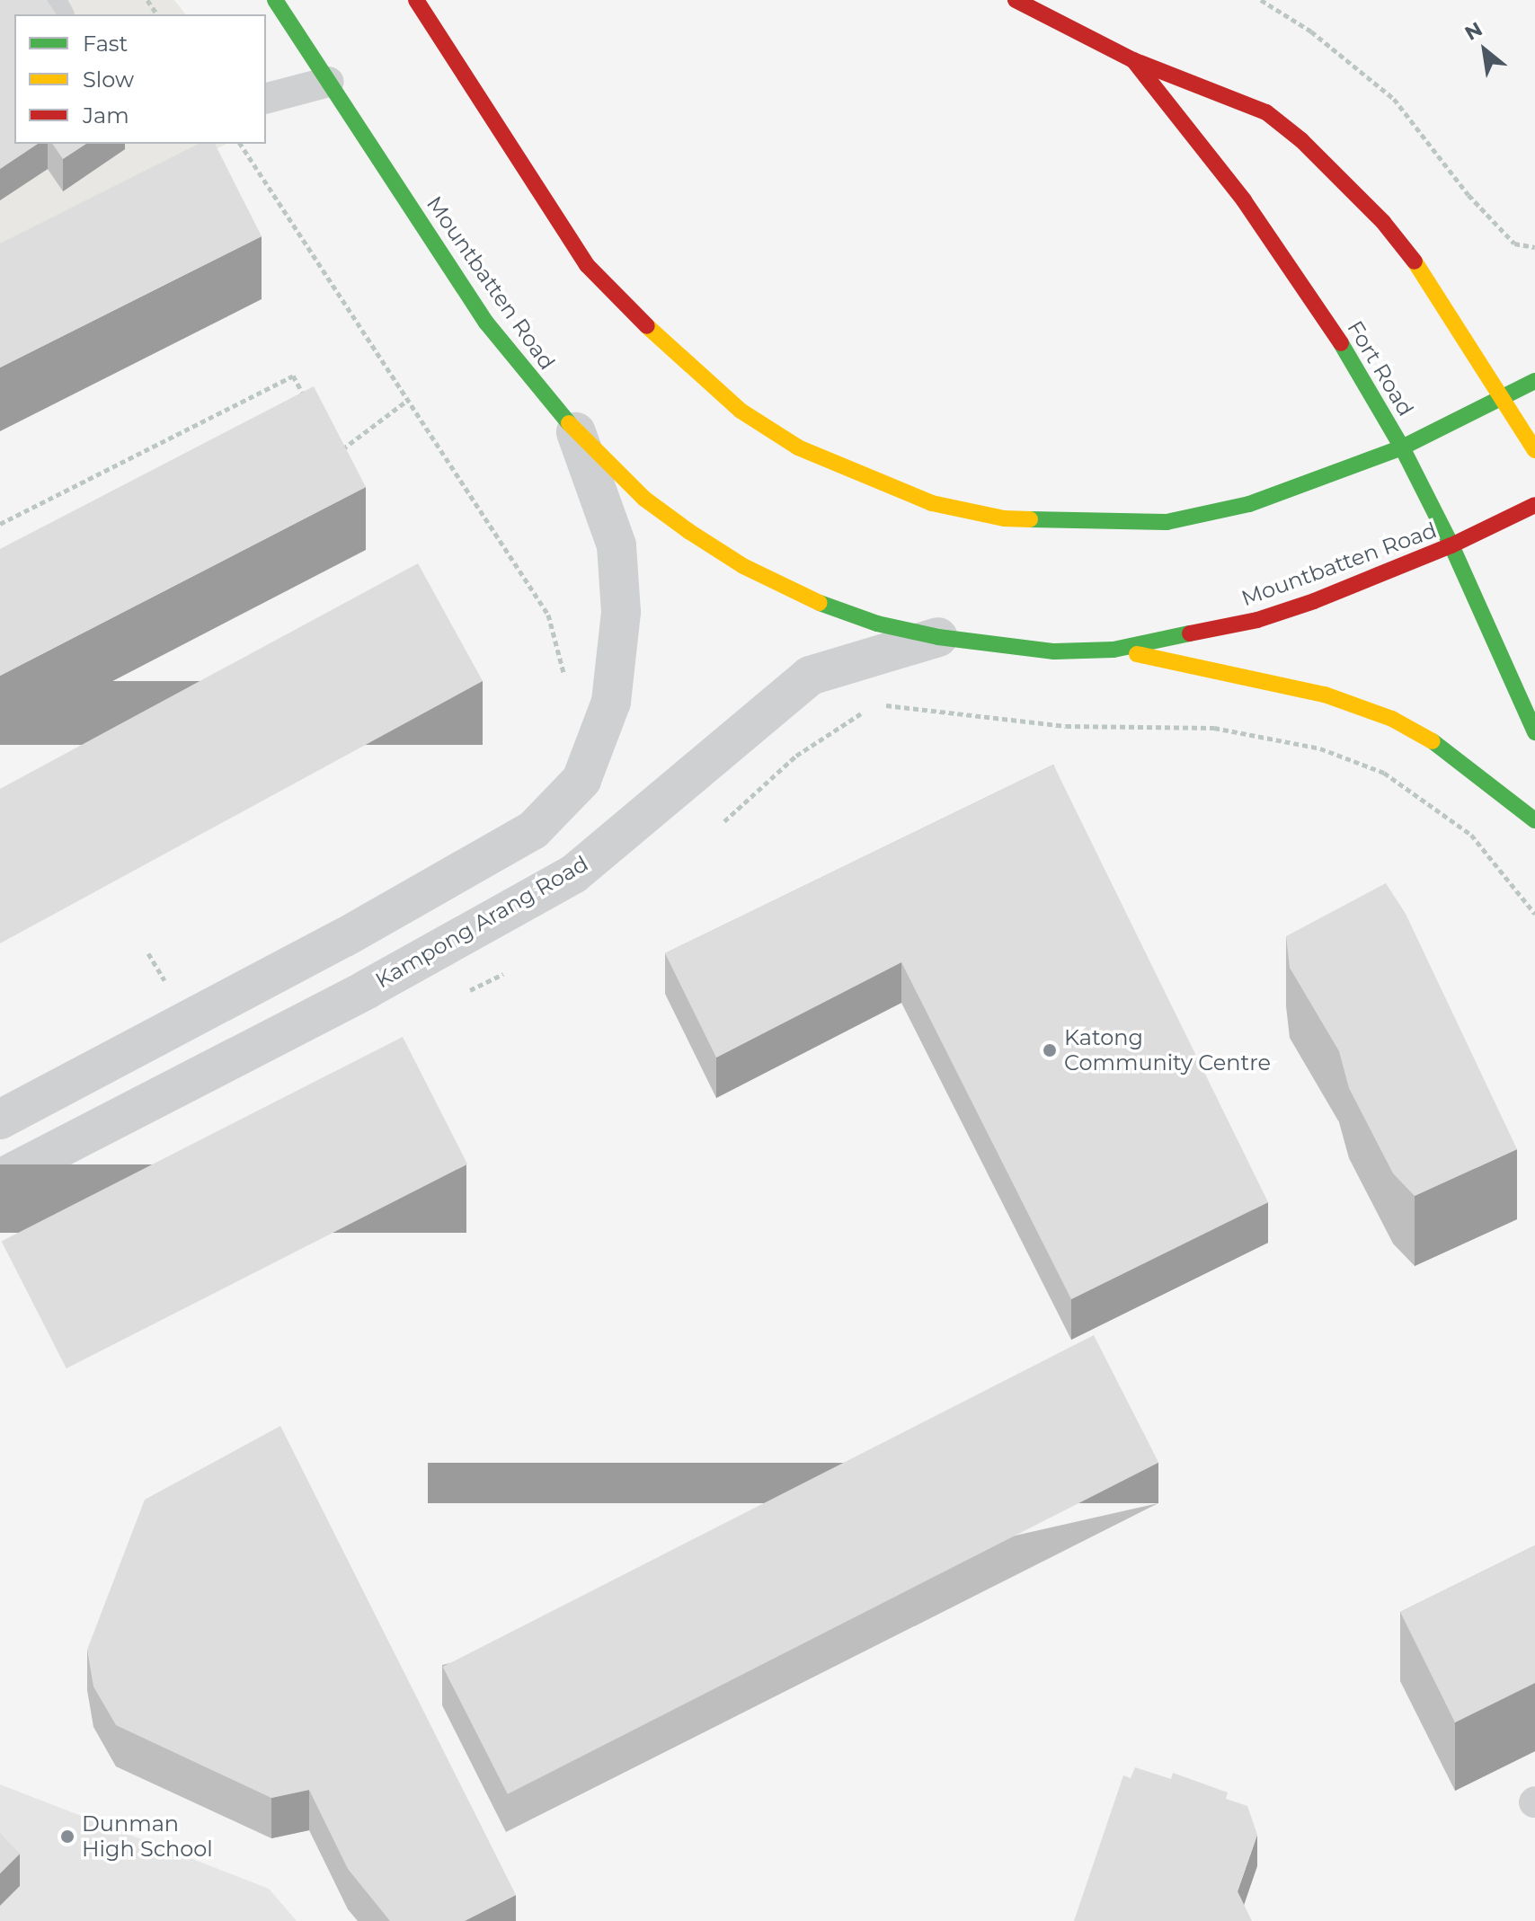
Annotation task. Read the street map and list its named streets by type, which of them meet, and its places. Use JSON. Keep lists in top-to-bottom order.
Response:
{
  "streets": {
    "main road": ["Mountbatten Road", "Fort Road"],
    "street": ["Kampong Arang Road"]
  },
  "crossings": [
    ["Mountbatten Road", "Fort Road"],
    ["Mountbatten Road", "Kampong Arang Road"]
  ],
  "places": ["Katong Community Centre", "Dunman High School"],
  "legend": ["Fast", "Slow", "Jam"],
  "north": "top left"
}
